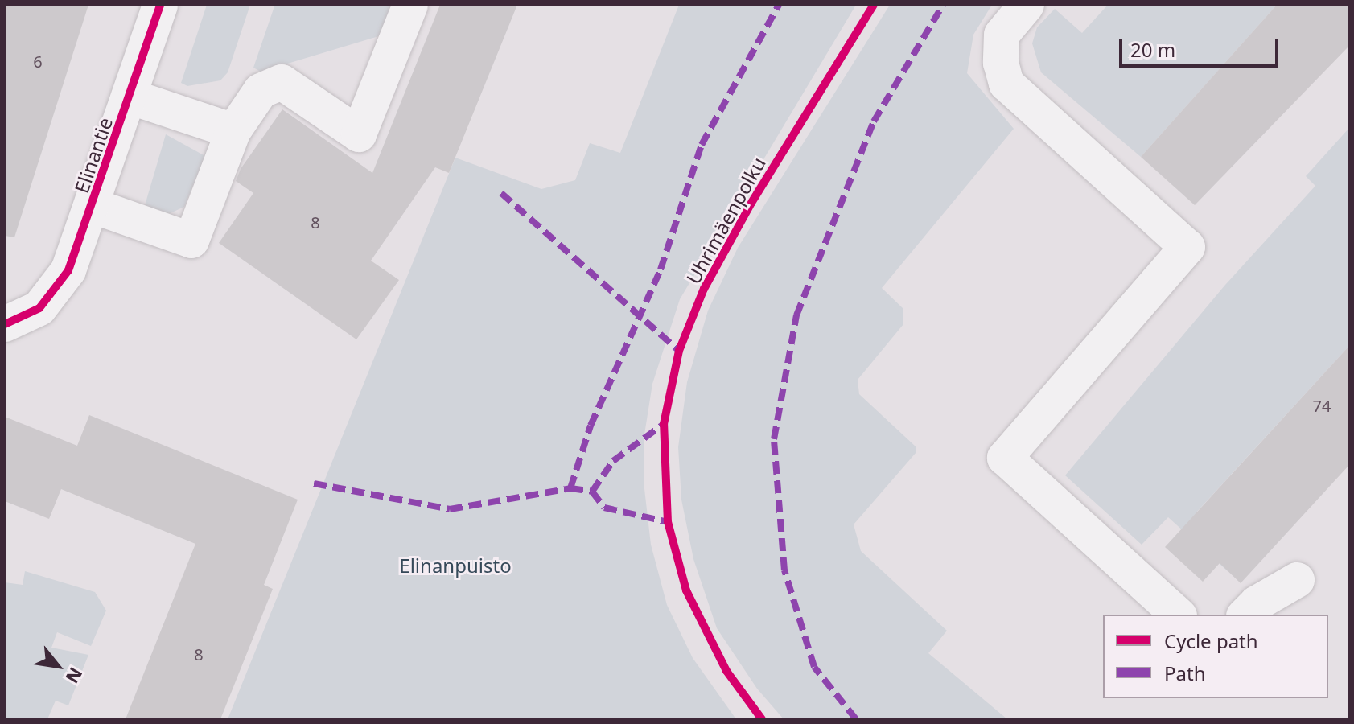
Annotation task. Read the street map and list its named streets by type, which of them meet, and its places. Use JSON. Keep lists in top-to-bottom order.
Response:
{
  "streets": {
    "street": ["Elinantie"],
    "cycle path": ["Uhrimäenpolku"]
  },
  "parks": ["Elinanpuisto"],
  "house_numbers": [
    "6",
    "8",
    "74",
    "8"
  ],
  "legend": ["Cycle path", "Path"],
  "scale_bar": "20 m",
  "north": "bottom right"
}
